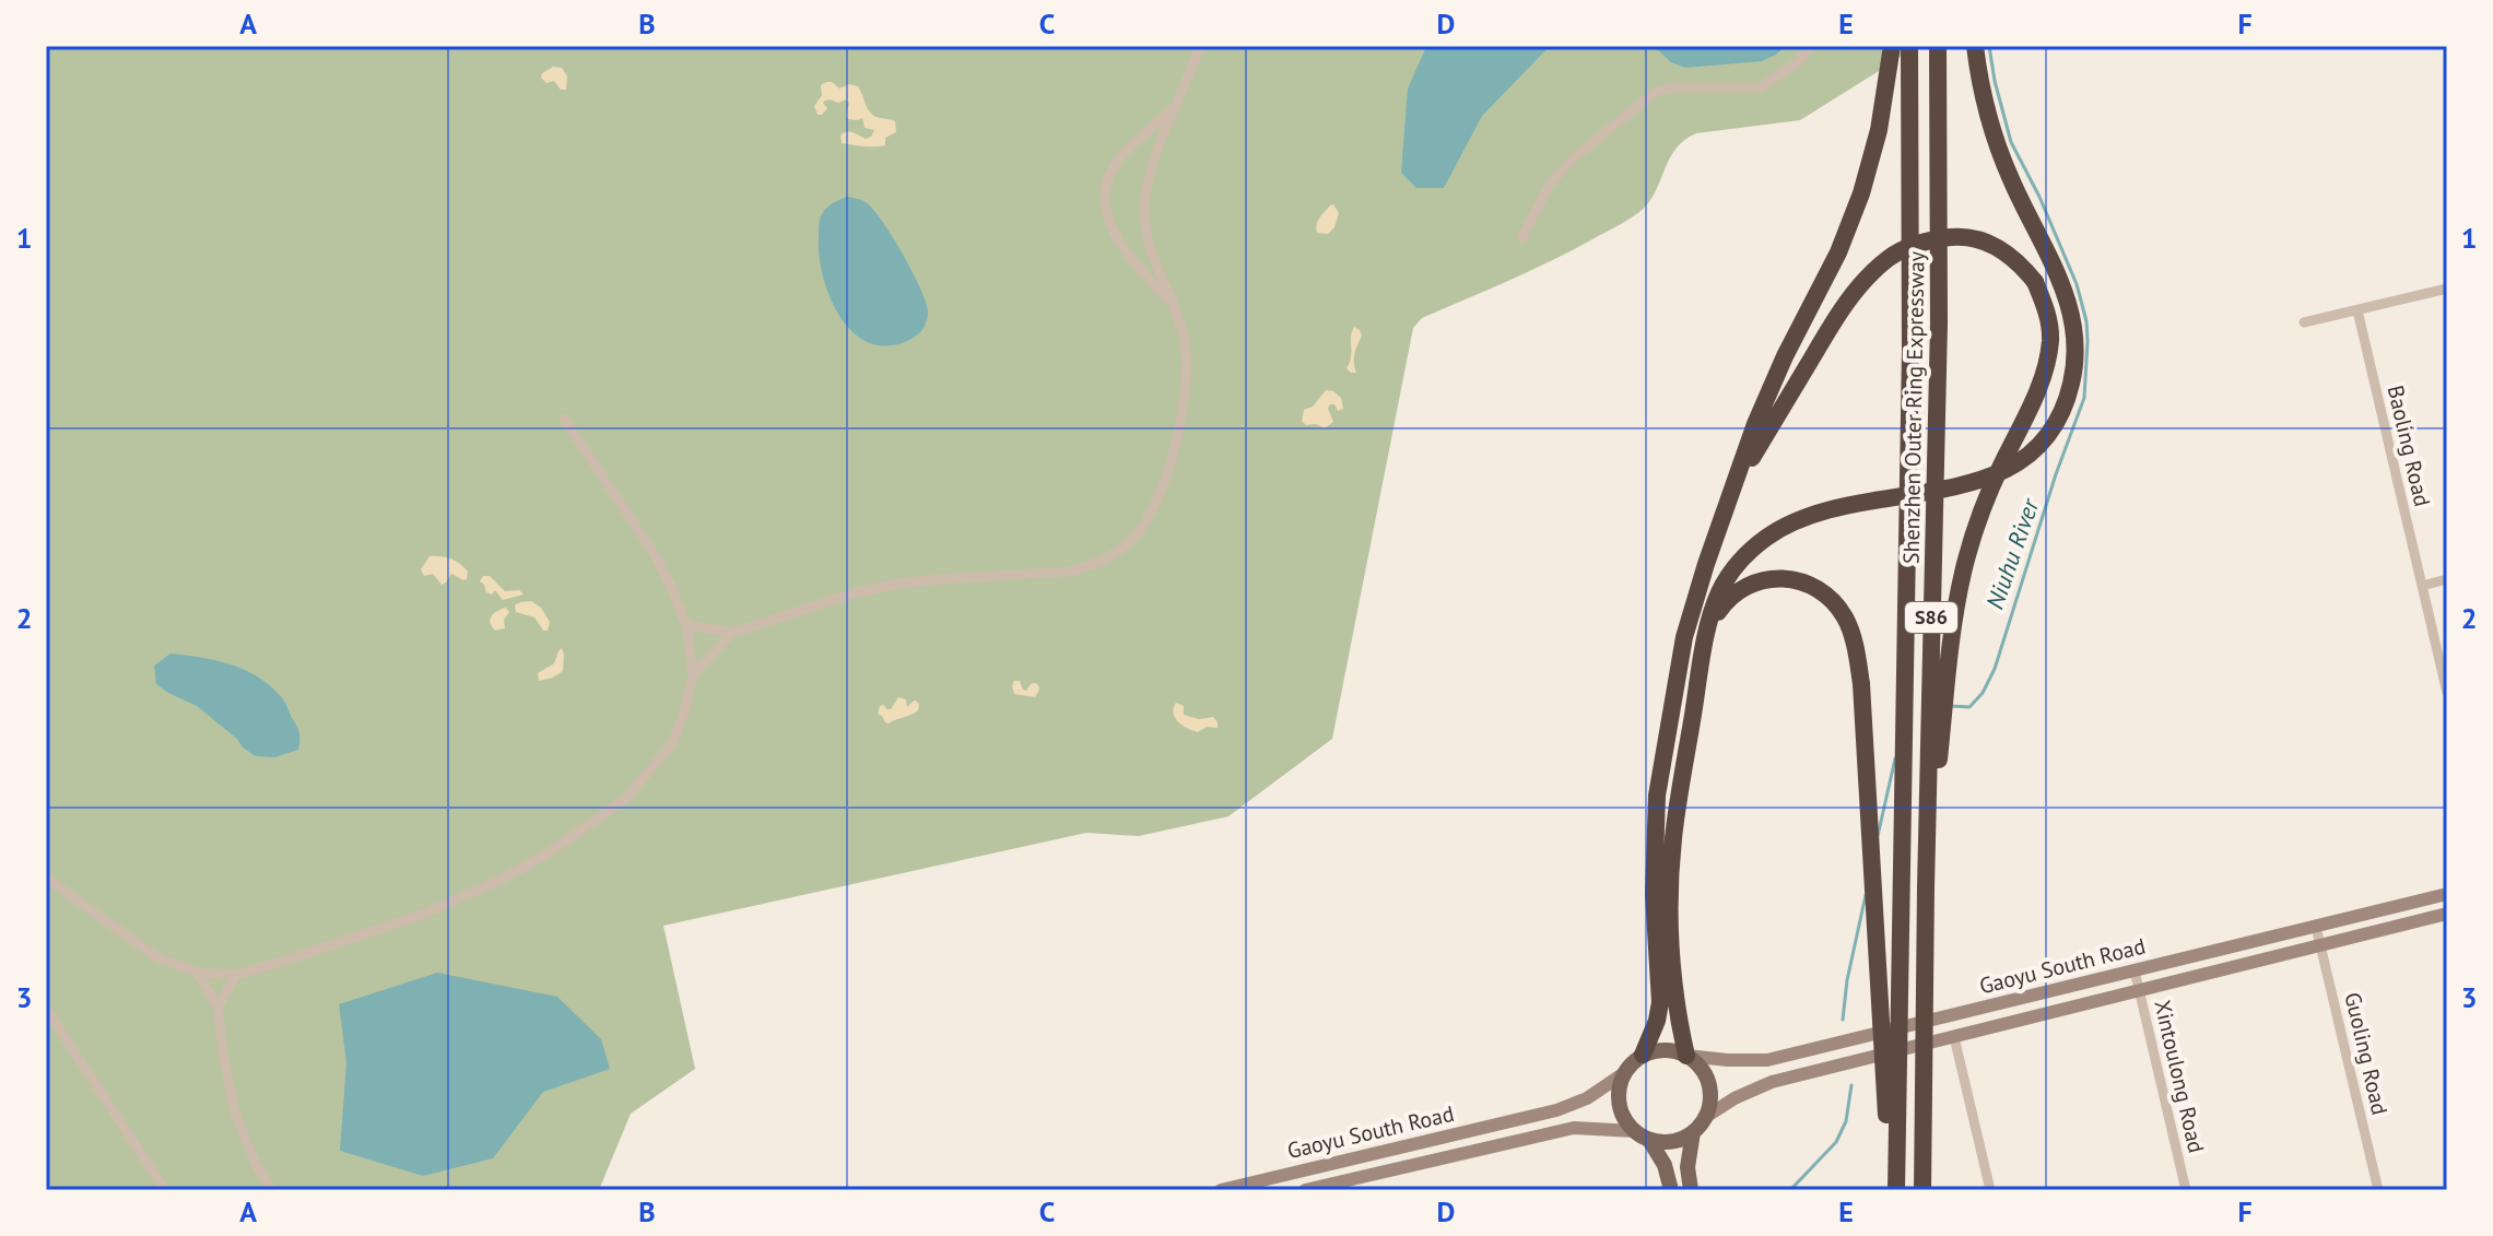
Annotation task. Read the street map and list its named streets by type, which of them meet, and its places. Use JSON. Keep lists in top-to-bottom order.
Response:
{
  "streets": {
    "highway": ["Shenzhen Outer Ring Expressway", "S86"],
    "street": [
      "Baoling Road",
      "Gaoyu South Road",
      "Guoling Road",
      "Xintoulong Road"
    ]
  },
  "crossings": [
    ["Gaoyu South Road", "Guoling Road"],
    ["Gaoyu South Road", "Xintoulong Road"]
  ],
  "water": ["Niuhu River"],
  "grid": {
    "columns": [
      "A",
      "B",
      "C",
      "D",
      "E",
      "F"
    ],
    "rows": ["1", "2", "3"]
  }
}
